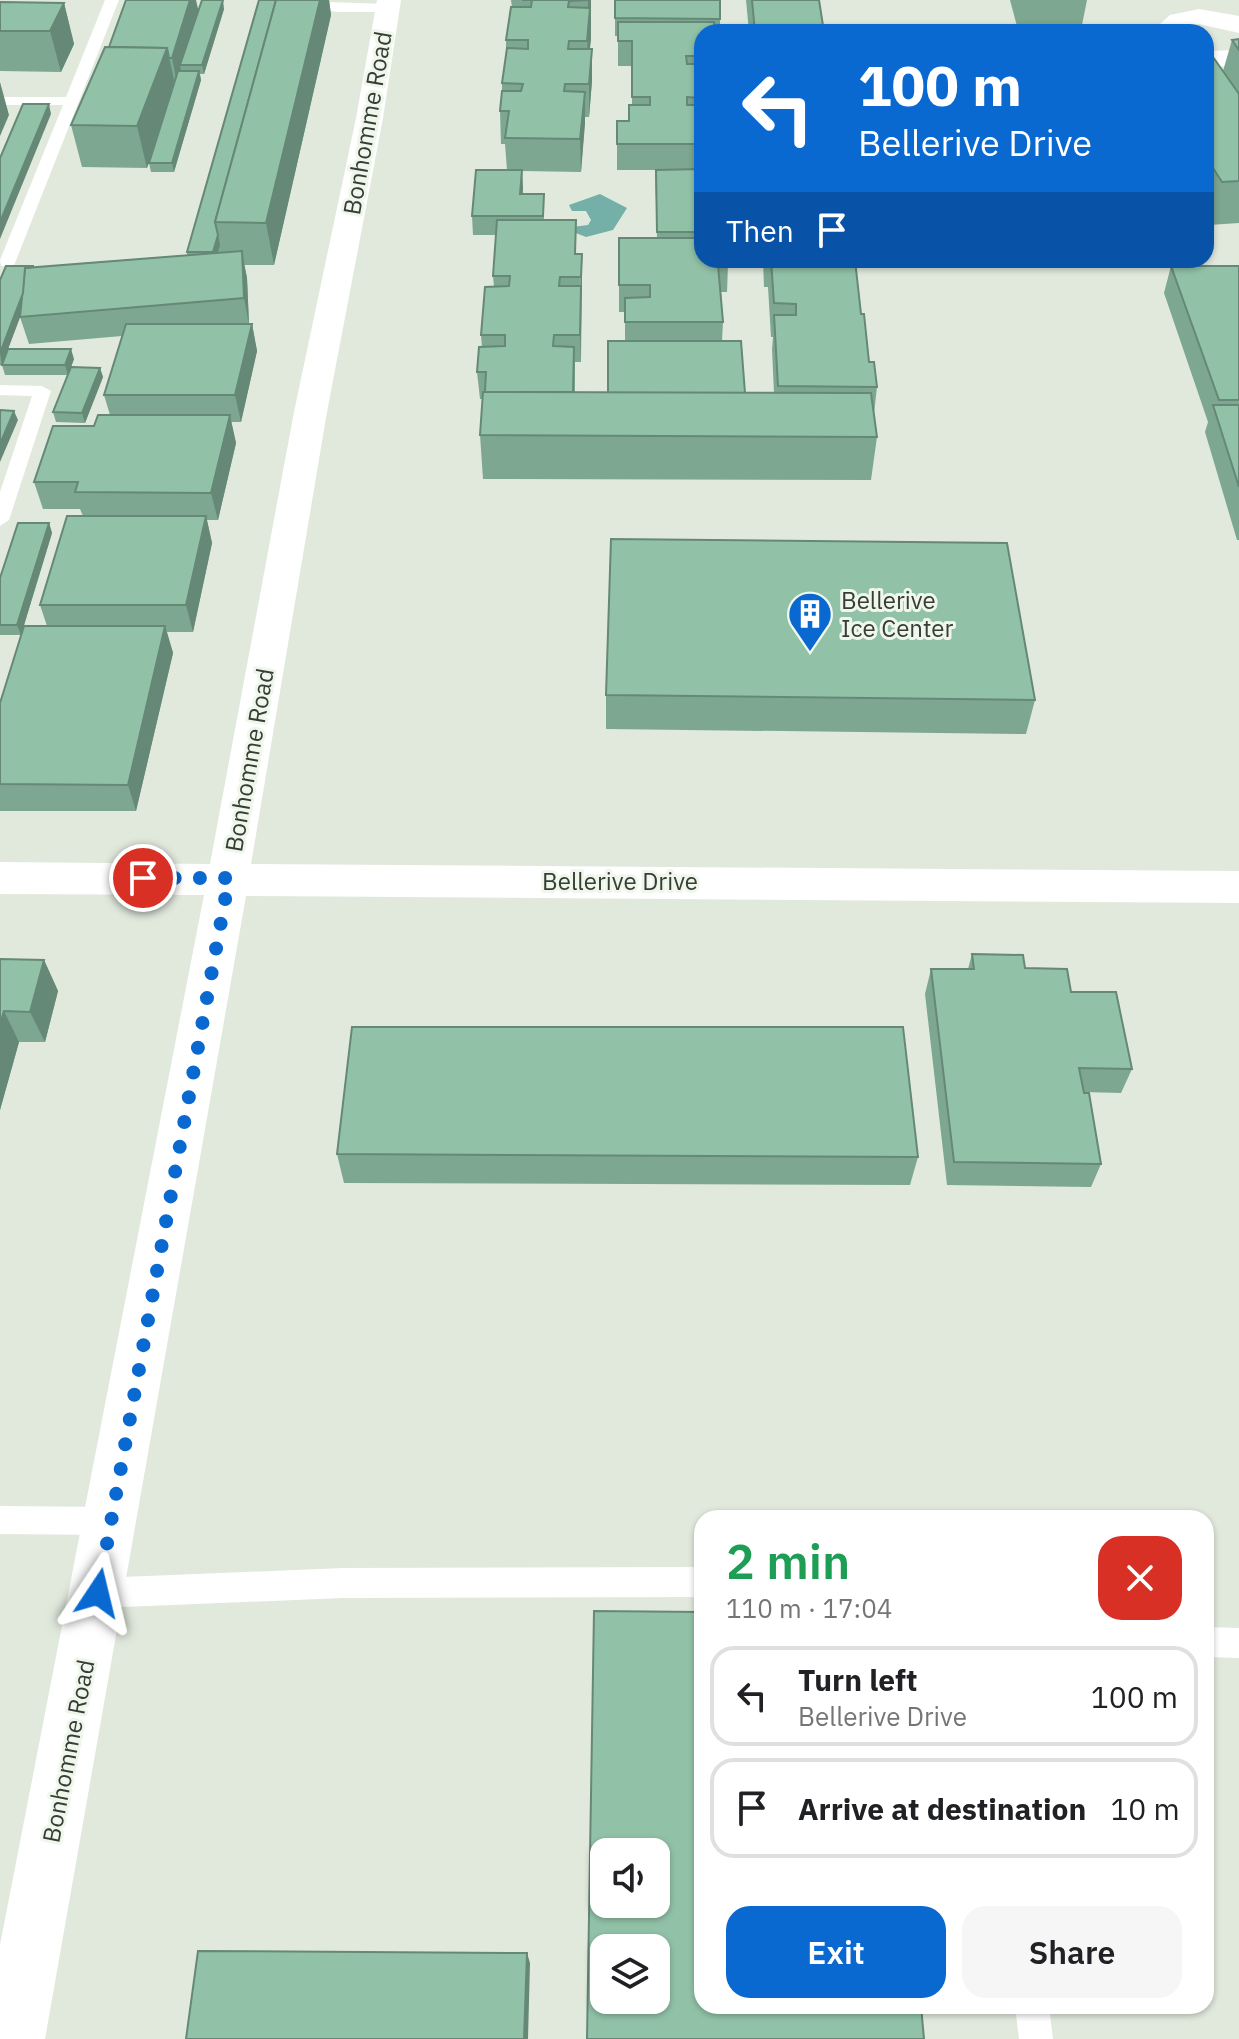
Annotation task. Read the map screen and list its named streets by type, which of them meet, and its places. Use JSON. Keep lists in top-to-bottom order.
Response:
{
  "streets": {
    "street": ["Bonhomme Road", "Bellerive Drive"]
  },
  "crossings": [
    ["Bonhomme Road", "Bellerive Drive"]
  ],
  "places": {
    "building": ["Bellerive Ice Center"]
  },
  "page": {
    "turn": ["100 m", "Bellerive Drive"],
    "then": "Then",
    "heading": ["2 min", "110 m · 17:04"],
    "list": [
      {
        "name": "Turn left",
        "note": "Bellerive Drive",
        "value": "100 m"
      },
      {
        "name": "Arrive at destination",
        "value": "10 m"
      }
    ],
    "buttons": ["Exit", "Share"]
  }
}
